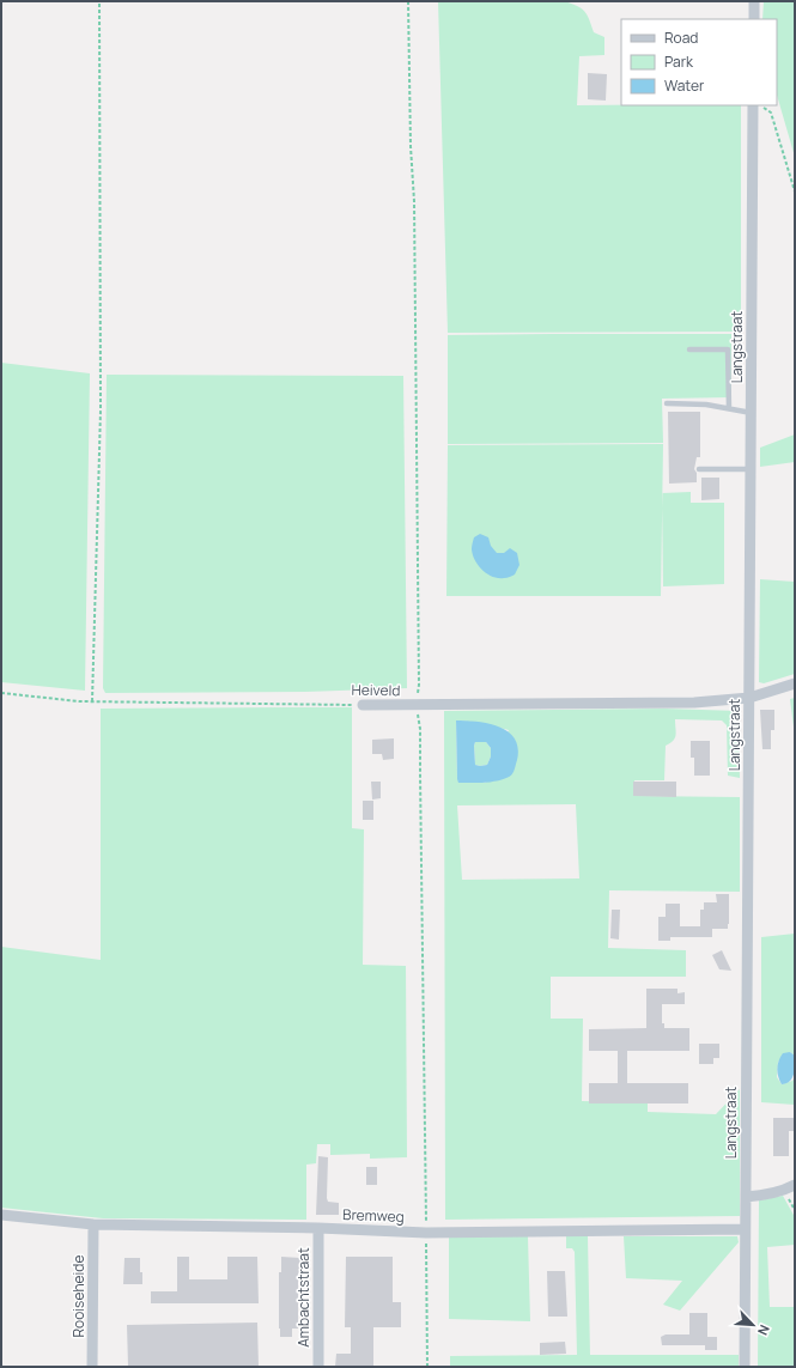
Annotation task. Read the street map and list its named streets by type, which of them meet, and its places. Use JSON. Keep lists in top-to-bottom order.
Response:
{
  "streets": {
    "street": [
      "Langstraat",
      "Heiveld",
      "Bremweg",
      "Rooiseheide",
      "Ambachtstraat"
    ]
  },
  "crossings": [
    ["Langstraat", "Heiveld"],
    ["Langstraat", "Bremweg"],
    ["Bremweg", "Rooiseheide"],
    ["Bremweg", "Ambachtstraat"]
  ],
  "legend": ["Road", "Park", "Water"],
  "north": "bottom right"
}
